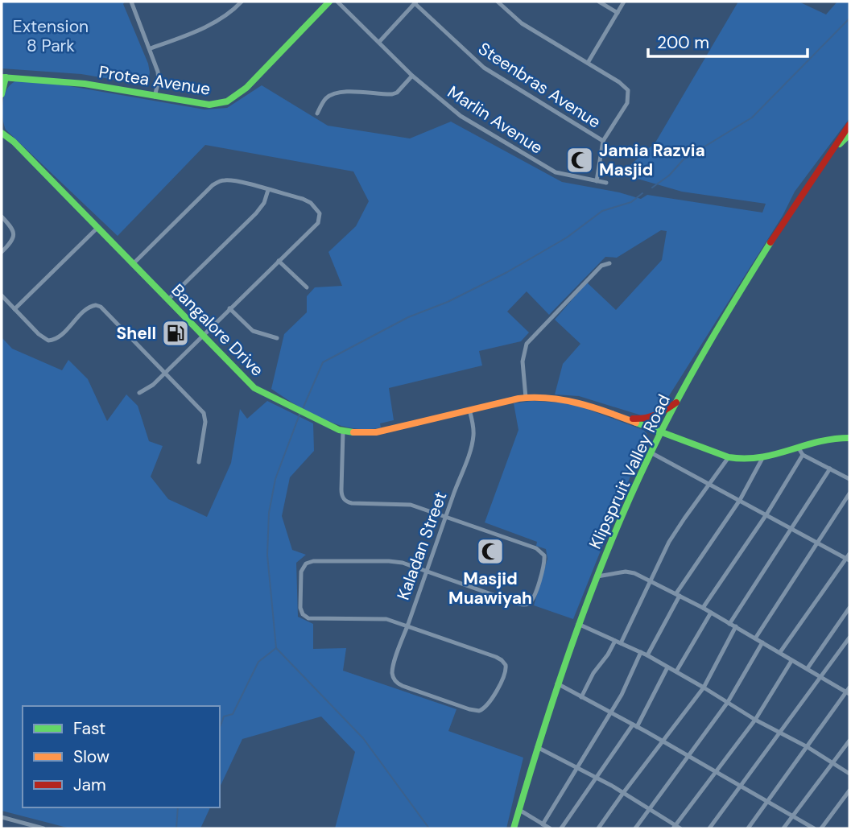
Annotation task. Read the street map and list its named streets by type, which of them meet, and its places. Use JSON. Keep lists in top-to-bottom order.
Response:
{
  "streets": {
    "street": [
      "Protea Avenue",
      "Steenbras Avenue",
      "Marlin Avenue",
      "Bangalore Drive",
      "Klipspruit Valley Road",
      "Kaladan Street"
    ]
  },
  "crossings": [
    ["Bangalore Drive", "Klipspruit Valley Road"],
    ["Bangalore Drive", "Kaladan Street"]
  ],
  "parks": ["Extension 8 Park"],
  "places": {
    "mosque": ["Jamia Razvia Masjid", "Masjid Muawiyah"],
    "fuel station": ["Shell"]
  },
  "legend": ["Fast", "Slow", "Jam"],
  "scale_bar": "200 m"
}
